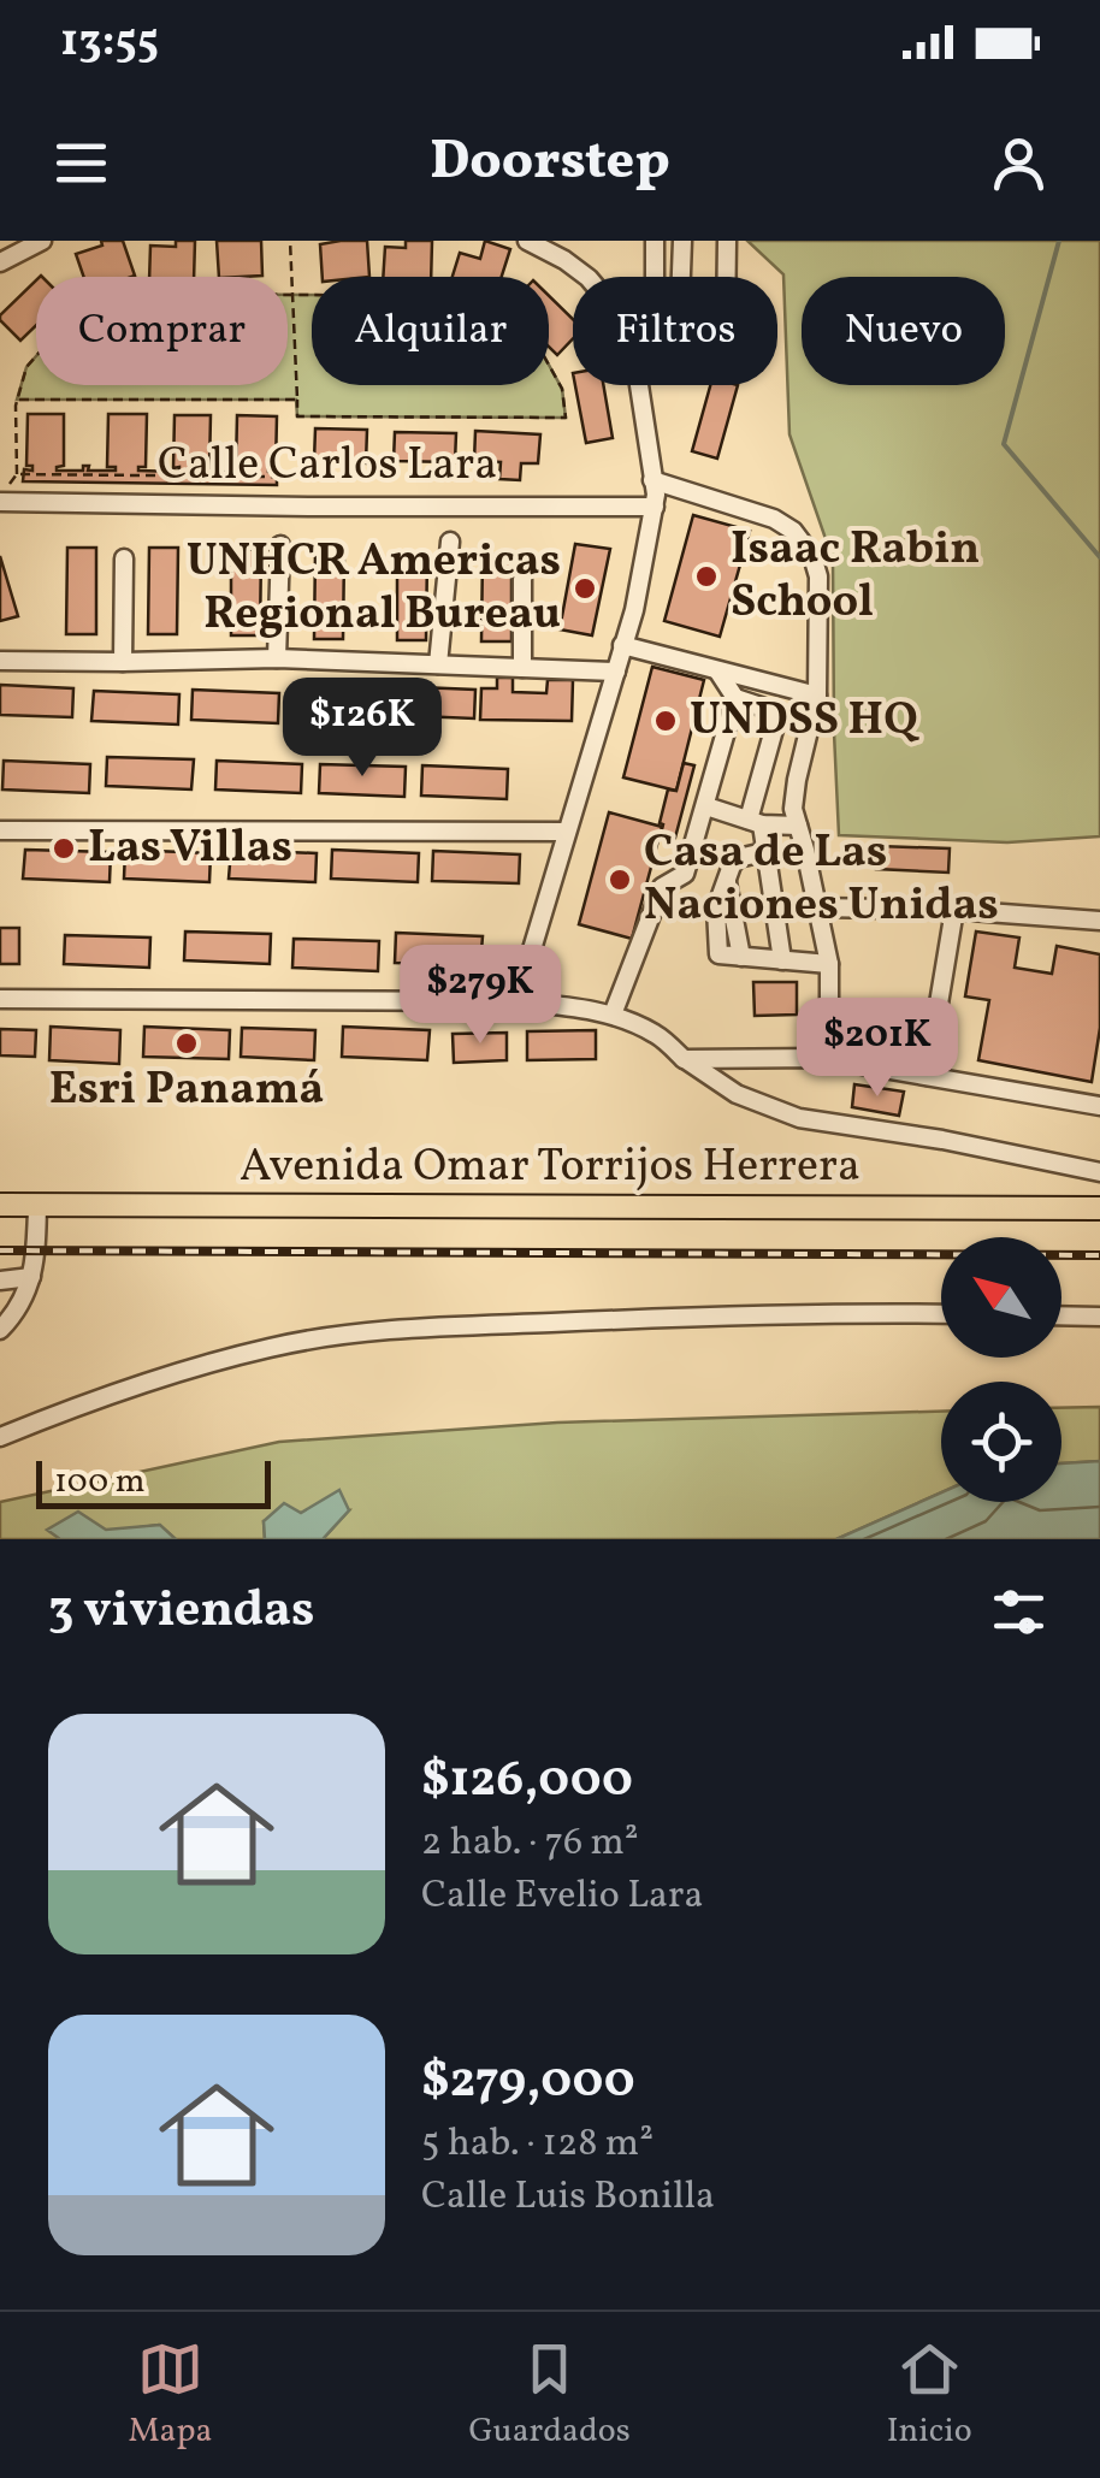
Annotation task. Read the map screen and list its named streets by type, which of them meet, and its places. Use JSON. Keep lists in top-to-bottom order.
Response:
{
  "streets": {
    "main road": ["Avenida Omar Torrijos Herrera"],
    "street": ["Calle Carlos Lara"]
  },
  "places": [
    "Isaac Rabin School",
    "UNHCR Americas Regional Bureau",
    "UNDSS HQ",
    "Las Villas",
    "Casa de Las Naciones Unidas",
    "Esri Panamá"
  ],
  "scale_bar": "100 m",
  "north": "top left",
  "page": {
    "status": "13:55",
    "header": "Doorstep",
    "chip": [
      "Comprar",
      "Alquilar",
      "Filtros",
      "Nuevo"
    ],
    "price": ["$126K", "$279K", "$201K"],
    "scale": "100 m",
    "heading": "3 viviendas",
    "list": [
      {
        "name": "$126,000",
        "note": "2 hab. · 76 m² · Calle Evelio Lara"
      },
      {
        "name": "$279,000",
        "note": "5 hab. · 128 m² · Calle Luis Bonilla"
      }
    ],
    "tabs": ["Mapa", "Guardados", "Inicio"]
  }
}
